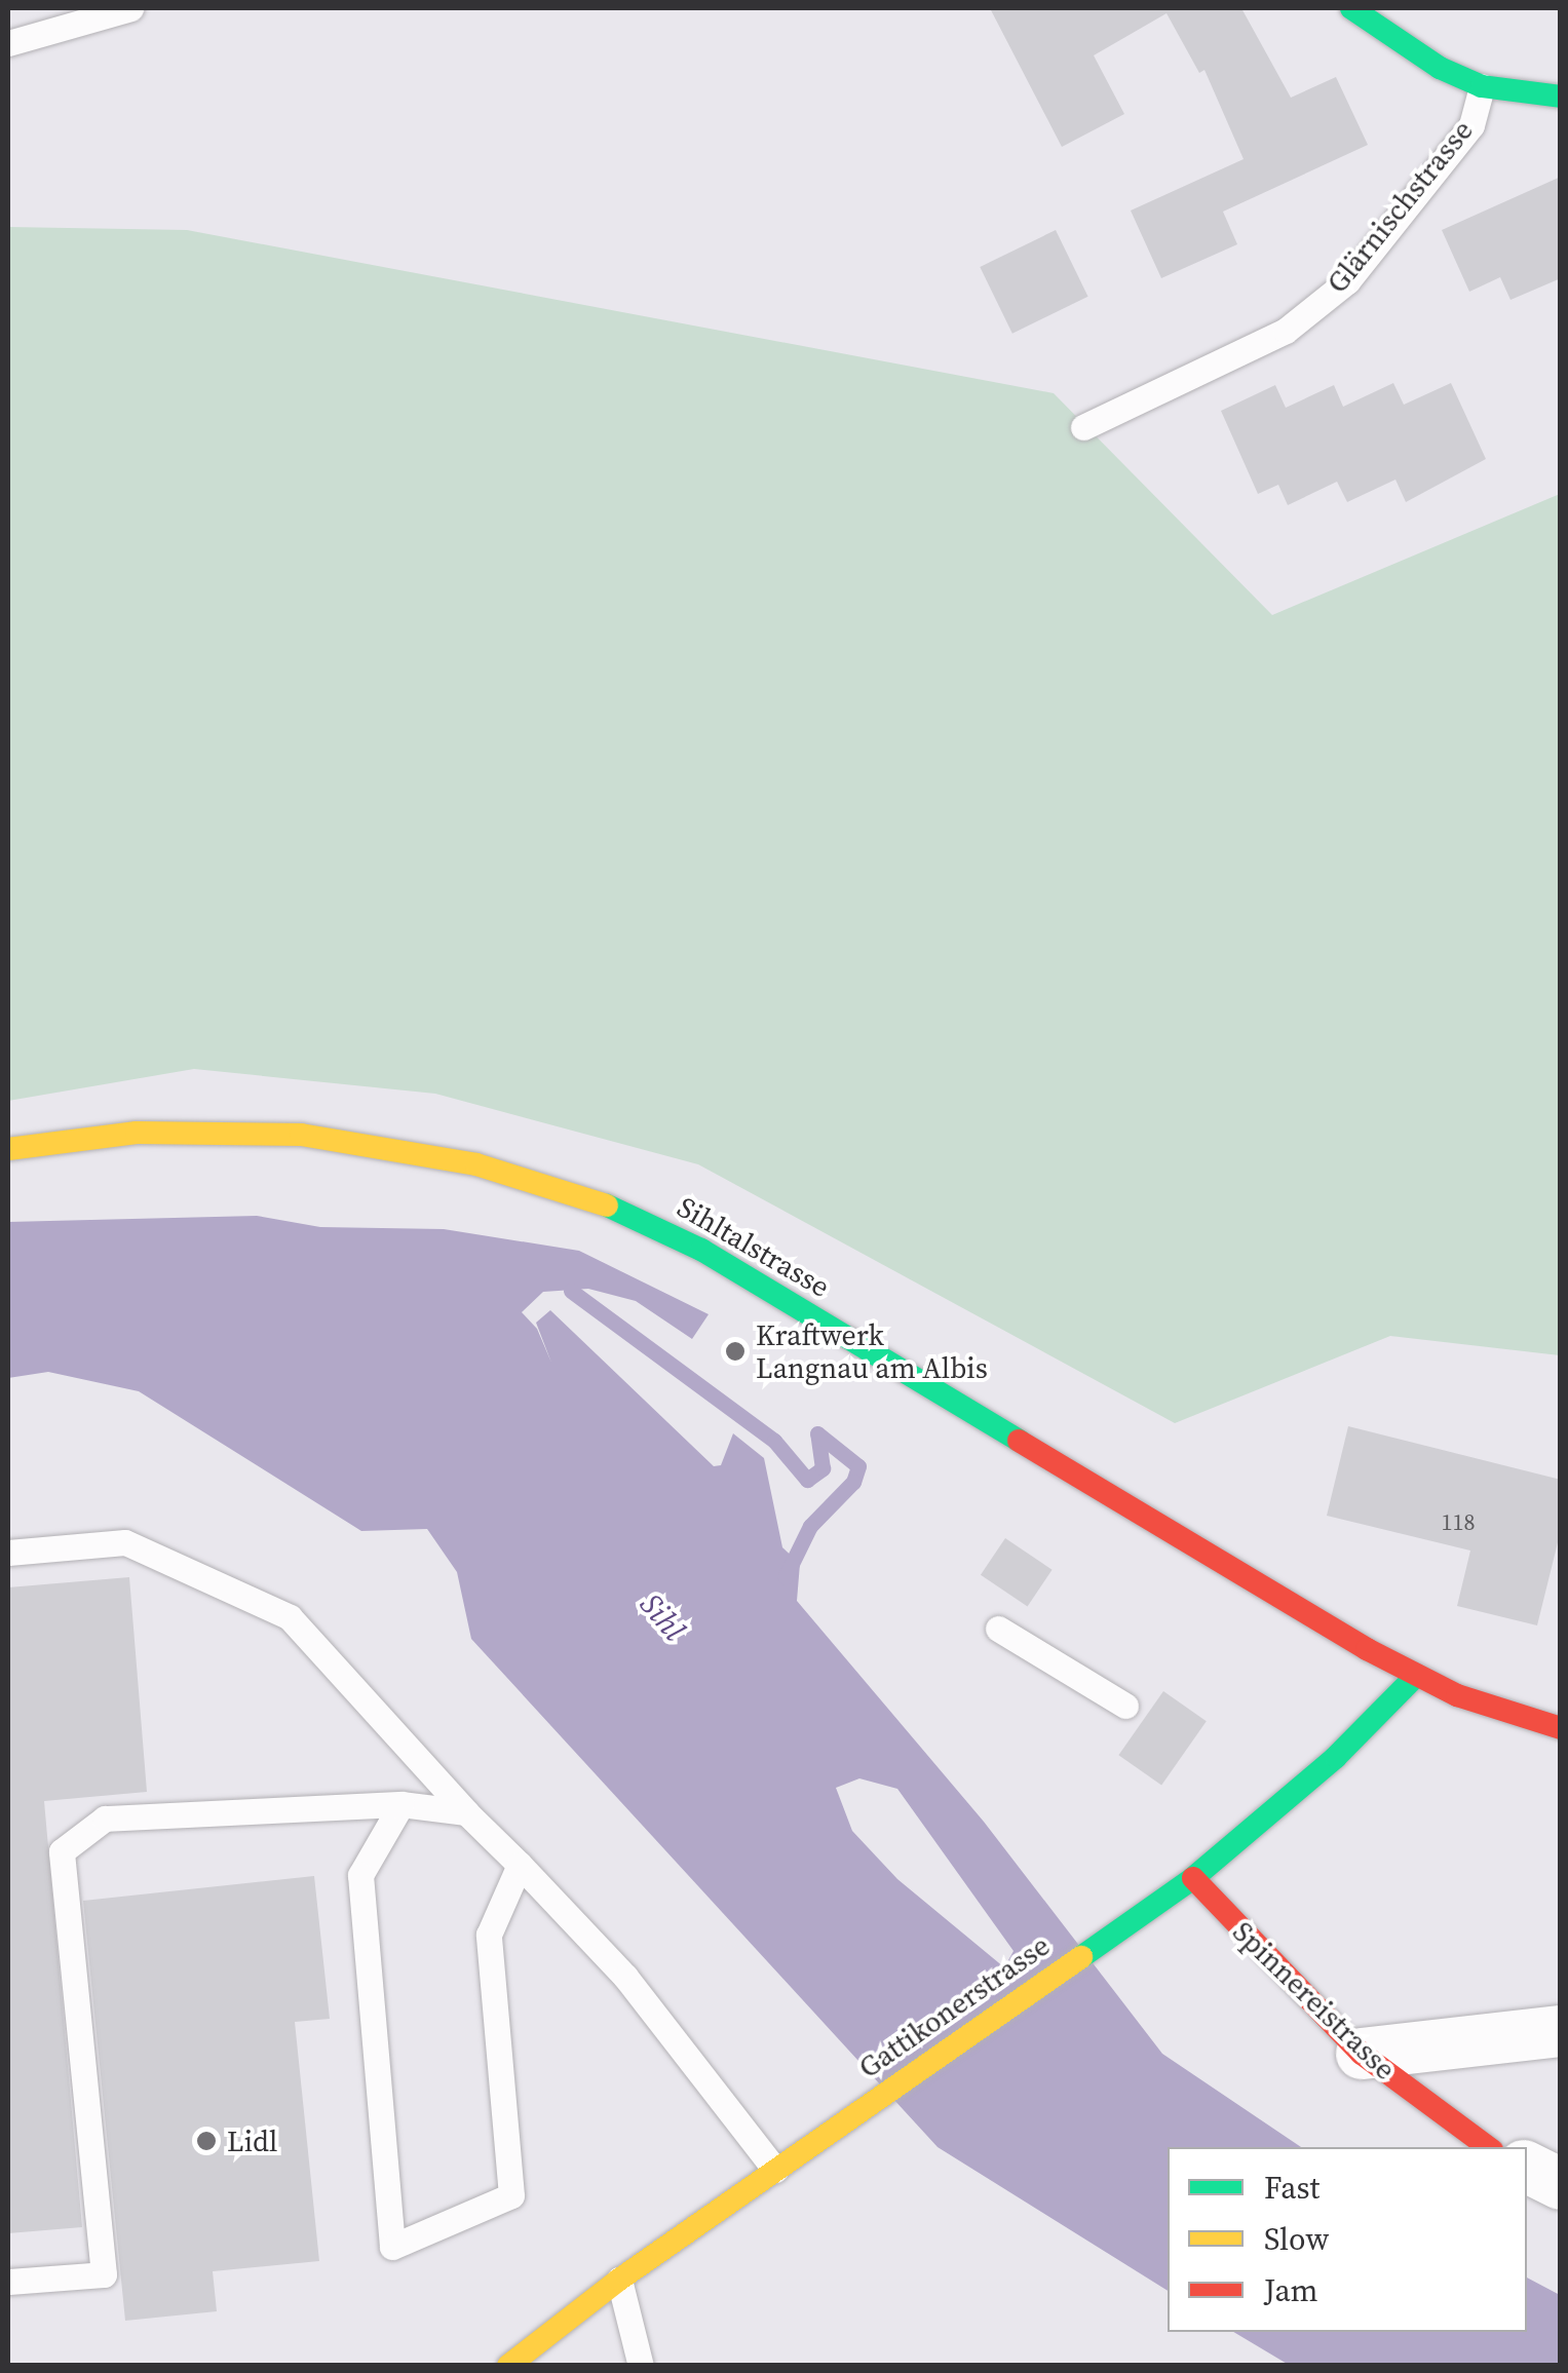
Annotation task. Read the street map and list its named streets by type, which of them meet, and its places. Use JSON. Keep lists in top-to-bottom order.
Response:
{
  "streets": {
    "main road": [
      "Glärnischstrasse",
      "Sihltalstrasse",
      "Spinnereistrasse",
      "Gattikonerstrasse"
    ]
  },
  "crossings": [
    ["Sihltalstrasse", "Gattikonerstrasse"],
    ["Spinnereistrasse", "Gattikonerstrasse"]
  ],
  "water": ["Sihl"],
  "places": ["Kraftwerk Langnau am Albis", "Lidl"],
  "house_numbers": ["118"],
  "legend": ["Fast", "Slow", "Jam"]
}
